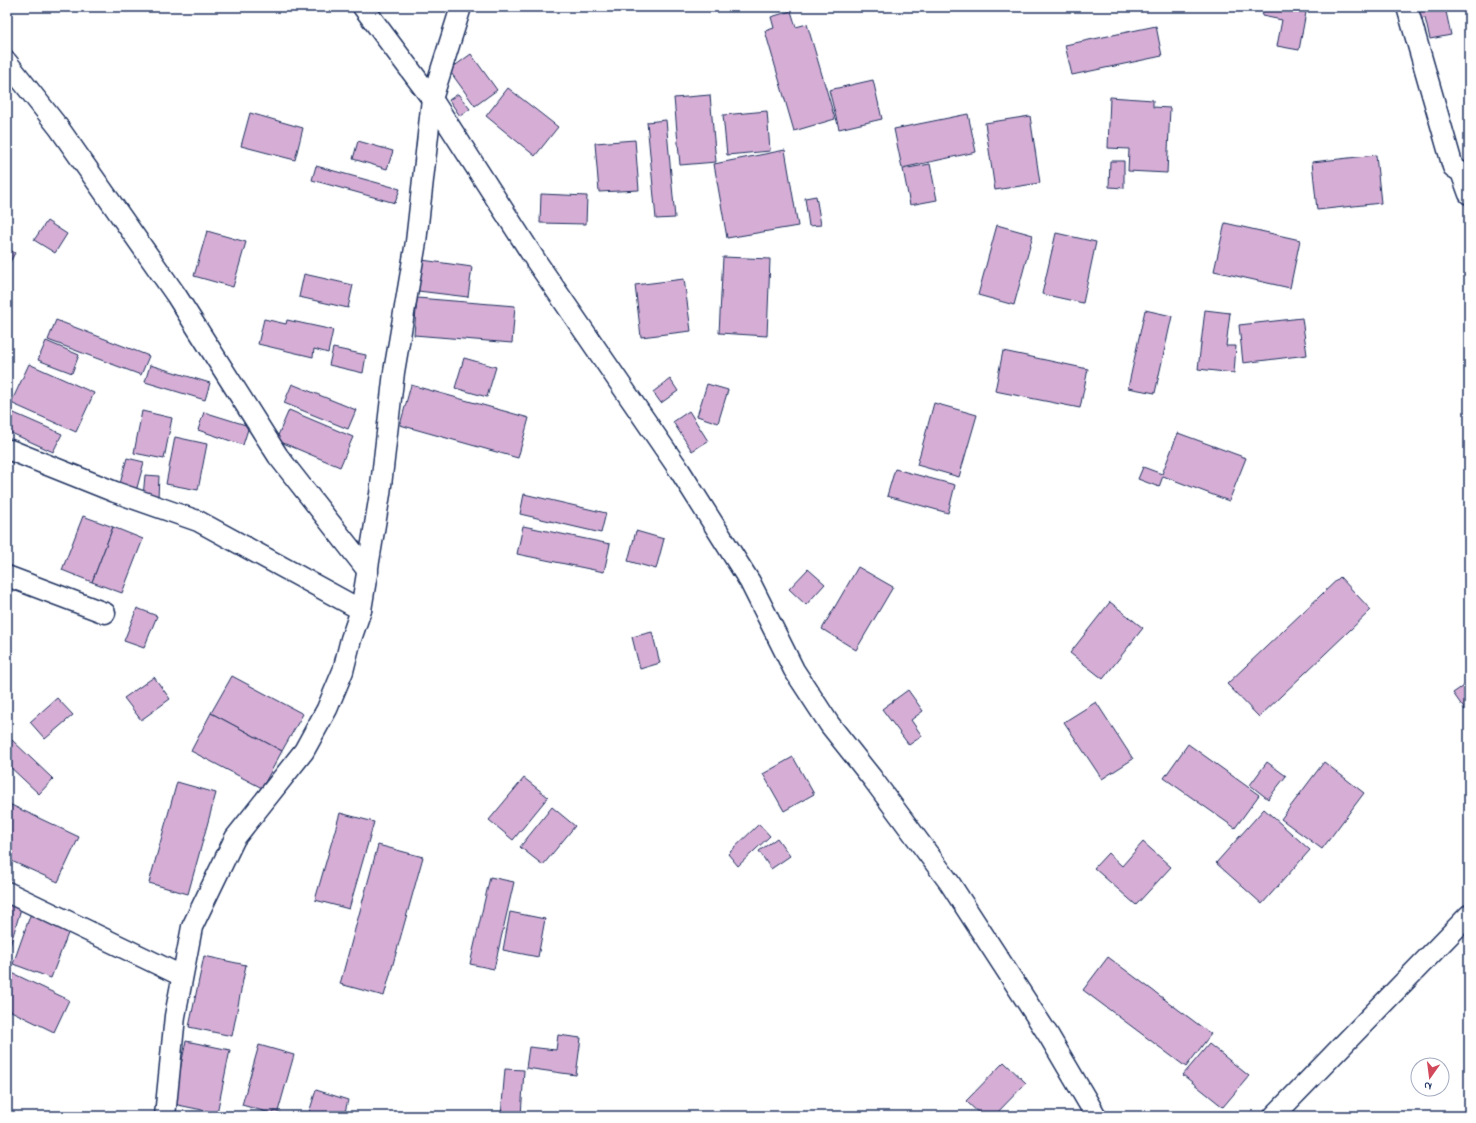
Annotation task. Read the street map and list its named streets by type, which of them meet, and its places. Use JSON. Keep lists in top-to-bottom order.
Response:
{
  "north": "bottom"
}
